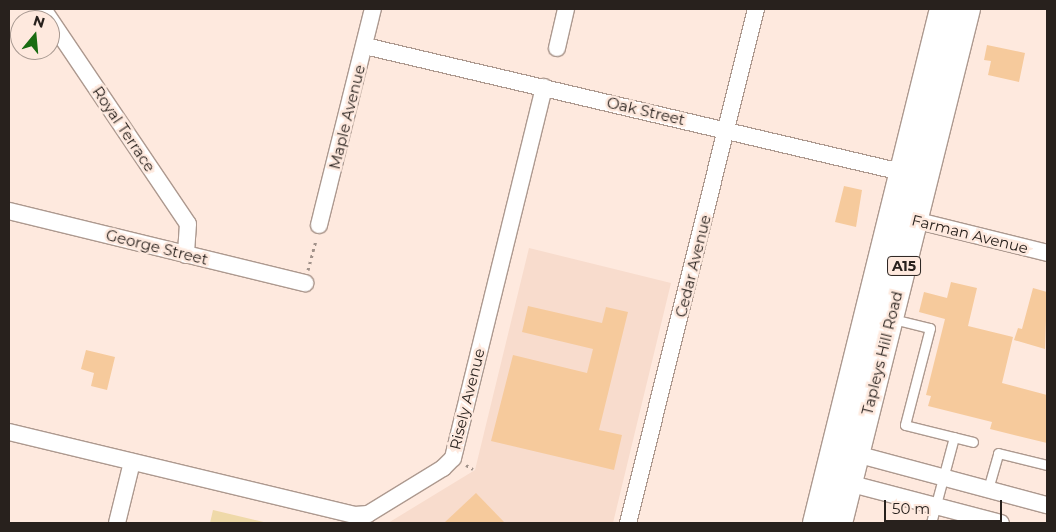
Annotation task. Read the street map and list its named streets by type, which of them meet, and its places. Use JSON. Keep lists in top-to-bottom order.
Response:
{
  "streets": {
    "main road": ["A15", "Tapleys Hill Road"],
    "street": [
      "Oak Street",
      "Maple Avenue",
      "Royal Terrace",
      "Farman Avenue",
      "George Street",
      "Cedar Avenue",
      "Risely Avenue"
    ]
  },
  "crossings": [
    ["Oak Street", "Maple Avenue"],
    ["Oak Street", "Cedar Avenue"],
    ["Oak Street", "Tapleys Hill Road"],
    ["Oak Street", "Risely Avenue"],
    ["Royal Terrace", "George Street"],
    ["Farman Avenue", "Tapleys Hill Road"]
  ],
  "scale_bar": "50 m",
  "north": "top"
}
